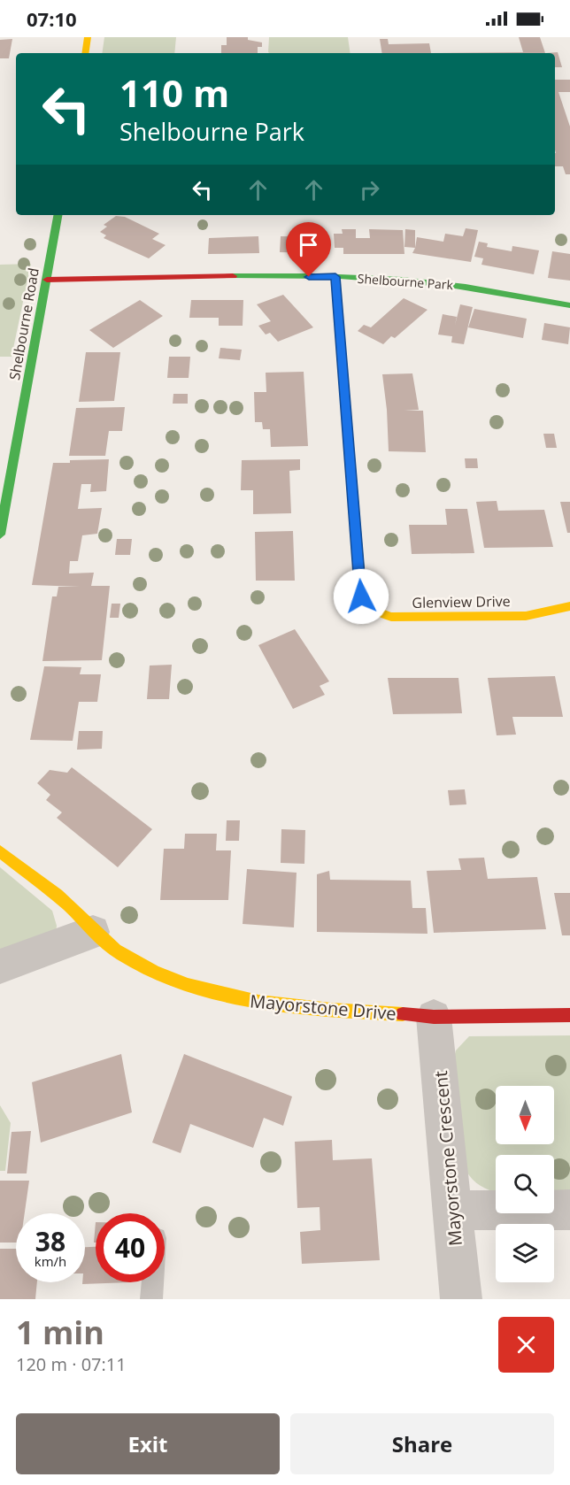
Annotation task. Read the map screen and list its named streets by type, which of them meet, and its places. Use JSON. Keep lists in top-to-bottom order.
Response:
{
  "streets": {
    "street": [
      "Shelbourne Park",
      "Shelbourne Road",
      "Glenview Drive",
      "Mayorstone Drive",
      "Mayorstone Crescent"
    ]
  },
  "crossings": [
    ["Shelbourne Park", "Shelbourne Road"],
    ["Shelbourne Park", "Glenview Drive"],
    ["Mayorstone Drive", "Mayorstone Crescent"]
  ],
  "north": "bottom",
  "page": {
    "status": "07:10",
    "turn": ["110 m", "Shelbourne Park"],
    "speed": "38 km/h",
    "limit": "40",
    "heading": ["1 min", "120 m · 07:11"],
    "buttons": ["Exit", "Share"]
  }
}
